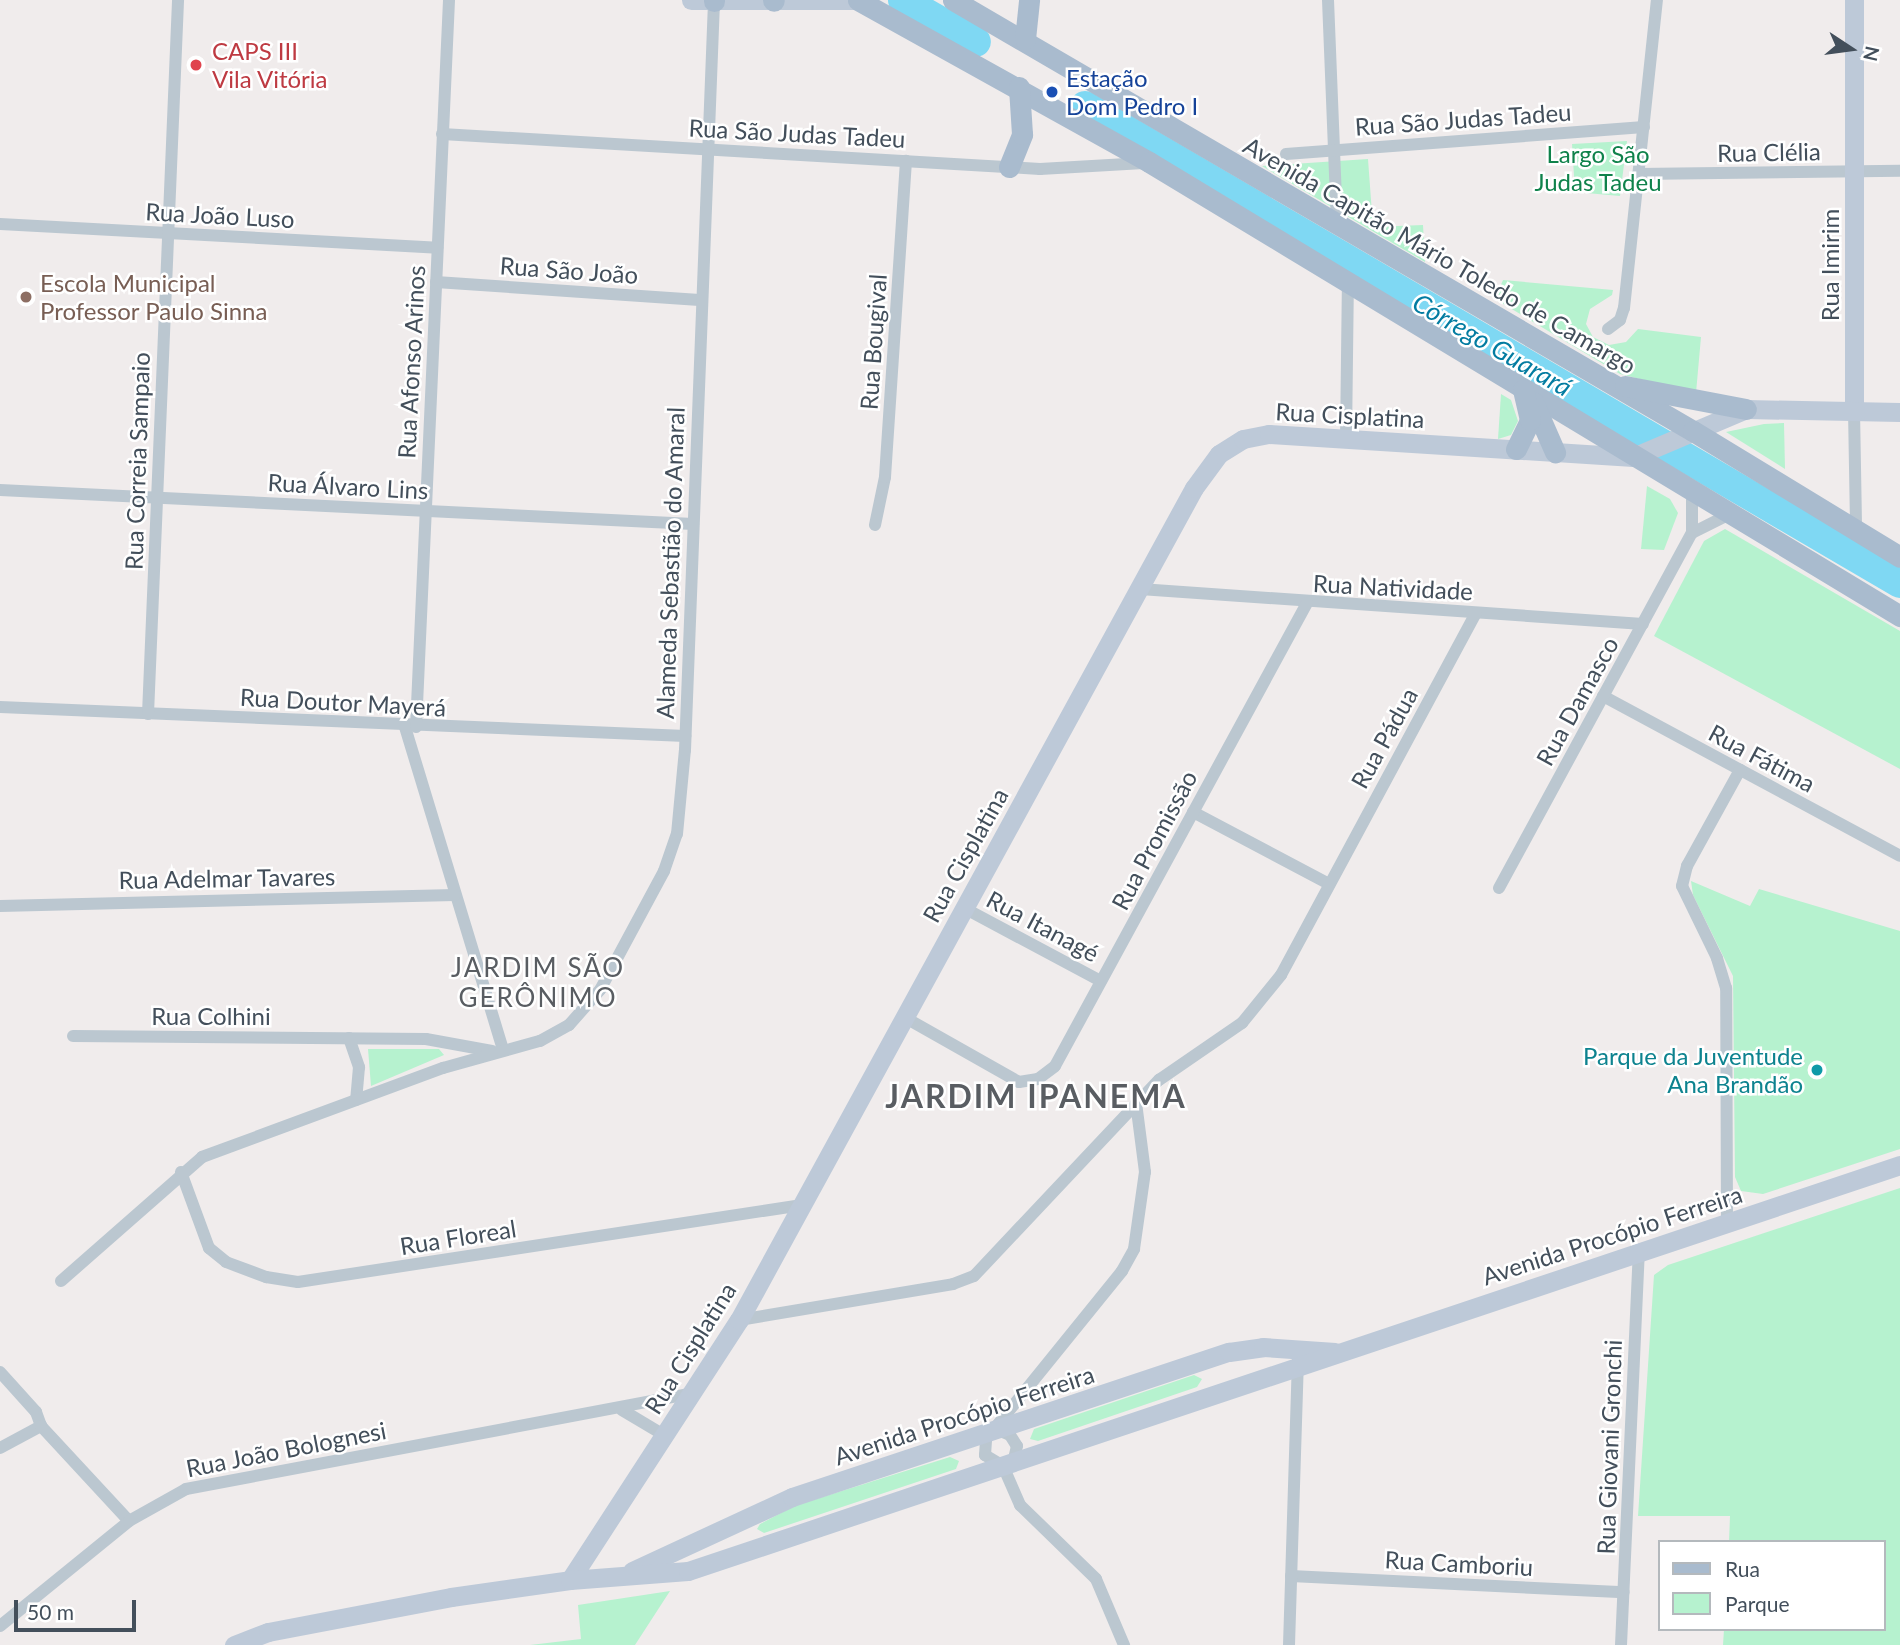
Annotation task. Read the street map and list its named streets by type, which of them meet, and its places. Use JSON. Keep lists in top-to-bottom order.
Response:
{
  "streets": {
    "main road": ["Avenida Capitão Mário Toledo de Camargo"],
    "street": [
      "Rua São Judas Tadeu",
      "Rua Clélia",
      "Rua João Luso",
      "Rua Imirim",
      "Rua São João",
      "Rua Bougival",
      "Rua Afonso Arinos",
      "Rua Cisplatina",
      "Rua Correia Sampaio",
      "Rua Álvaro Lins",
      "Alameda Sebastião do Amaral",
      "Rua Natividade",
      "Rua Damasco",
      "Rua Doutor Mayerá",
      "Rua Pádua",
      "Rua Fátima",
      "Rua Promissão",
      "Rua Adelmar Tavares",
      "Rua Itanagé",
      "Rua Colhini",
      "Avenida Procópio Ferreira",
      "Rua Floreal",
      "Rua Giovani Gronchi",
      "Rua João Bolognesi",
      "Rua Camboriu"
    ]
  },
  "crossings": [
    ["Rua São Judas Tadeu", "Rua Bougival"],
    ["Rua São Judas Tadeu", "Rua Afonso Arinos"],
    ["Rua São Judas Tadeu", "Alameda Sebastião do Amaral"],
    ["Rua Clélia", "Rua Imirim"],
    ["Rua João Luso", "Rua Afonso Arinos"],
    ["Rua João Luso", "Rua Correia Sampaio"],
    ["Avenida Capitão Mário Toledo de Camargo", "Rua Imirim"],
    ["Avenida Capitão Mário Toledo de Camargo", "Rua Cisplatina"],
    ["Rua Imirim", "Rua Cisplatina"],
    ["Rua São João", "Rua Afonso Arinos"],
    ["Rua São João", "Alameda Sebastião do Amaral"],
    ["Rua Afonso Arinos", "Rua Álvaro Lins"],
    ["Rua Afonso Arinos", "Alameda Sebastião do Amaral"],
    ["Rua Afonso Arinos", "Rua Doutor Mayerá"],
    ["Rua Afonso Arinos", "Rua Adelmar Tavares"],
    ["Rua Afonso Arinos", "Rua Colhini"],
    ["Rua Cisplatina", "Rua Natividade"],
    ["Rua Cisplatina", "Rua Pádua"],
    ["Rua Cisplatina", "Rua Promissão"],
    ["Rua Cisplatina", "Rua Itanagé"],
    ["Rua Cisplatina", "Avenida Procópio Ferreira"],
    ["Rua Cisplatina", "Rua Floreal"],
    ["Rua Cisplatina", "Rua João Bolognesi"],
    ["Rua Correia Sampaio", "Rua Álvaro Lins"],
    ["Rua Correia Sampaio", "Rua Doutor Mayerá"],
    ["Rua Álvaro Lins", "Alameda Sebastião do Amaral"],
    ["Alameda Sebastião do Amaral", "Rua Doutor Mayerá"],
    ["Alameda Sebastião do Amaral", "Rua Colhini"],
    ["Alameda Sebastião do Amaral", "Rua Floreal"],
    ["Rua Natividade", "Rua Damasco"],
    ["Rua Natividade", "Rua Pádua"],
    ["Rua Natividade", "Rua Promissão"],
    ["Rua Damasco", "Rua Fátima"],
    ["Rua Promissão", "Rua Itanagé"],
    ["Avenida Procópio Ferreira", "Rua Giovani Gronchi"],
    ["Rua Giovani Gronchi", "Rua Camboriu"]
  ],
  "districts": ["JARDIM SÃO GERÔNIMO", "JARDIM IPANEMA"],
  "water": ["Córrego Guarará"],
  "parks": ["Largo São Judas Tadeu"],
  "places": [
    "CAPS III Vila Vitória",
    "Estação Dom Pedro I",
    "Escola Municipal Professor Paulo Sinna",
    "Parque da Juventude Ana Brandão"
  ],
  "legend": ["Rua", "Parque"],
  "scale_bar": "50 m",
  "north": "right"
}
